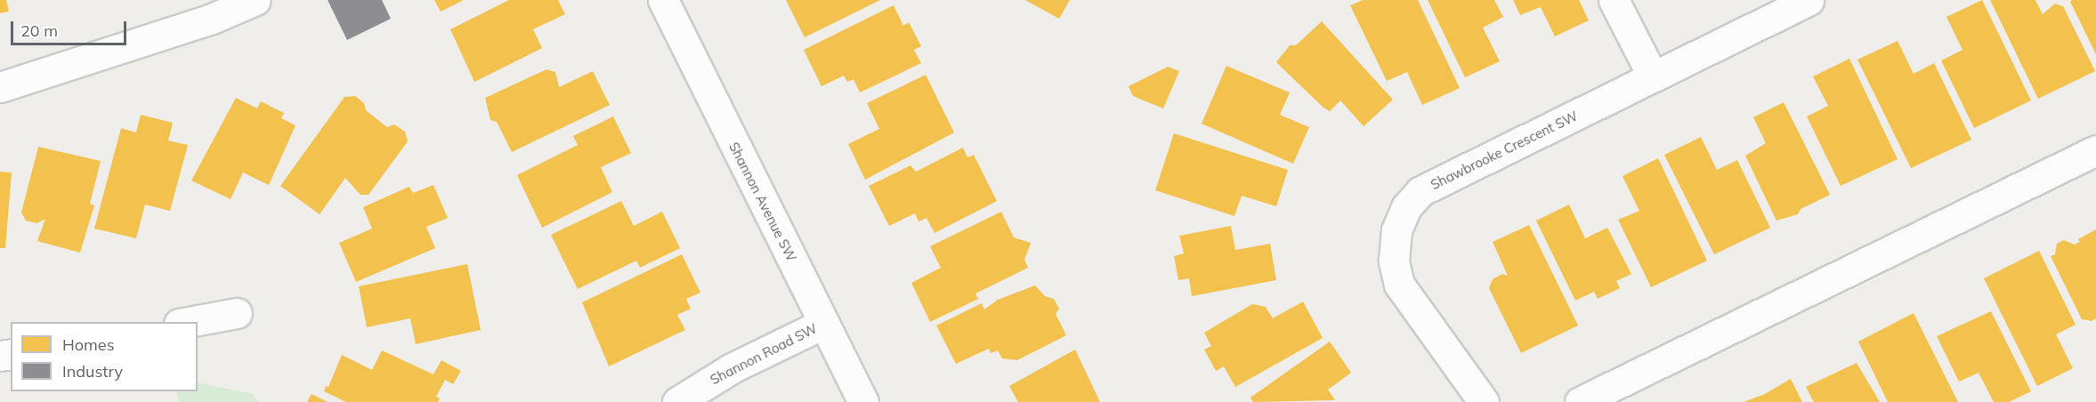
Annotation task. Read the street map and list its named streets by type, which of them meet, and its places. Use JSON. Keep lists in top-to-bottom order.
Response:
{
  "streets": {
    "street": ["Shawbrooke Crescent SW", "Shannon Avenue SW", "Shannon Road SW"]
  },
  "crossings": [
    ["Shannon Avenue SW", "Shannon Road SW"]
  ],
  "legend": ["Homes", "Industry"],
  "scale_bar": "20 m"
}
